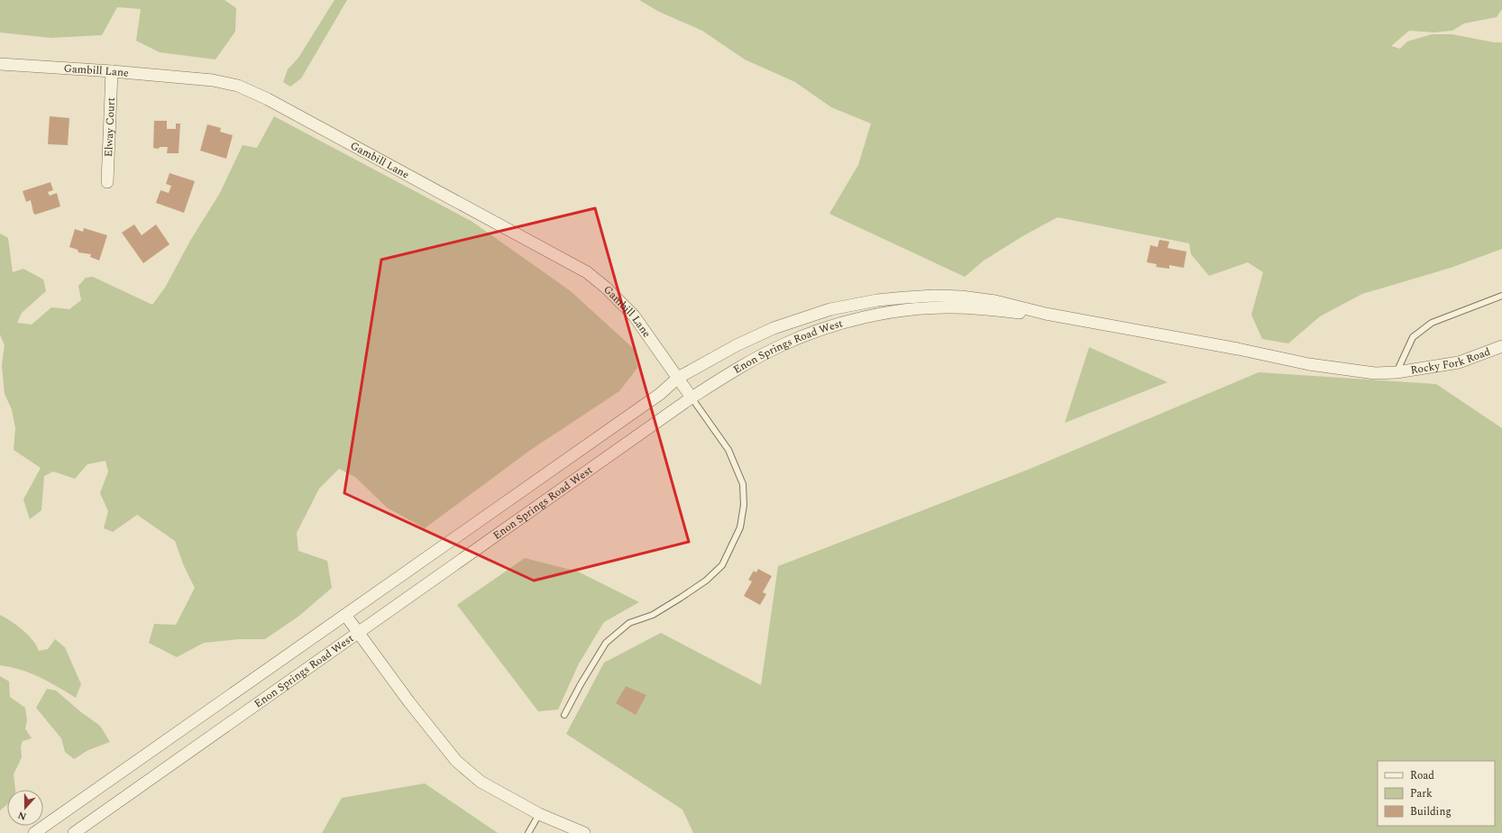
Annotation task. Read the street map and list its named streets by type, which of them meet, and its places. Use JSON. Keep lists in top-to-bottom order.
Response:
{
  "streets": {
    "street": [
      "Gambill Lane",
      "Elway Court",
      "Enon Springs Road West",
      "Rocky Fork Road"
    ]
  },
  "crossings": [
    ["Gambill Lane", "Elway Court"],
    ["Gambill Lane", "Enon Springs Road West"],
    ["Enon Springs Road West", "Rocky Fork Road"]
  ],
  "legend": ["Road", "Park", "Building"],
  "north": "bottom"
}
